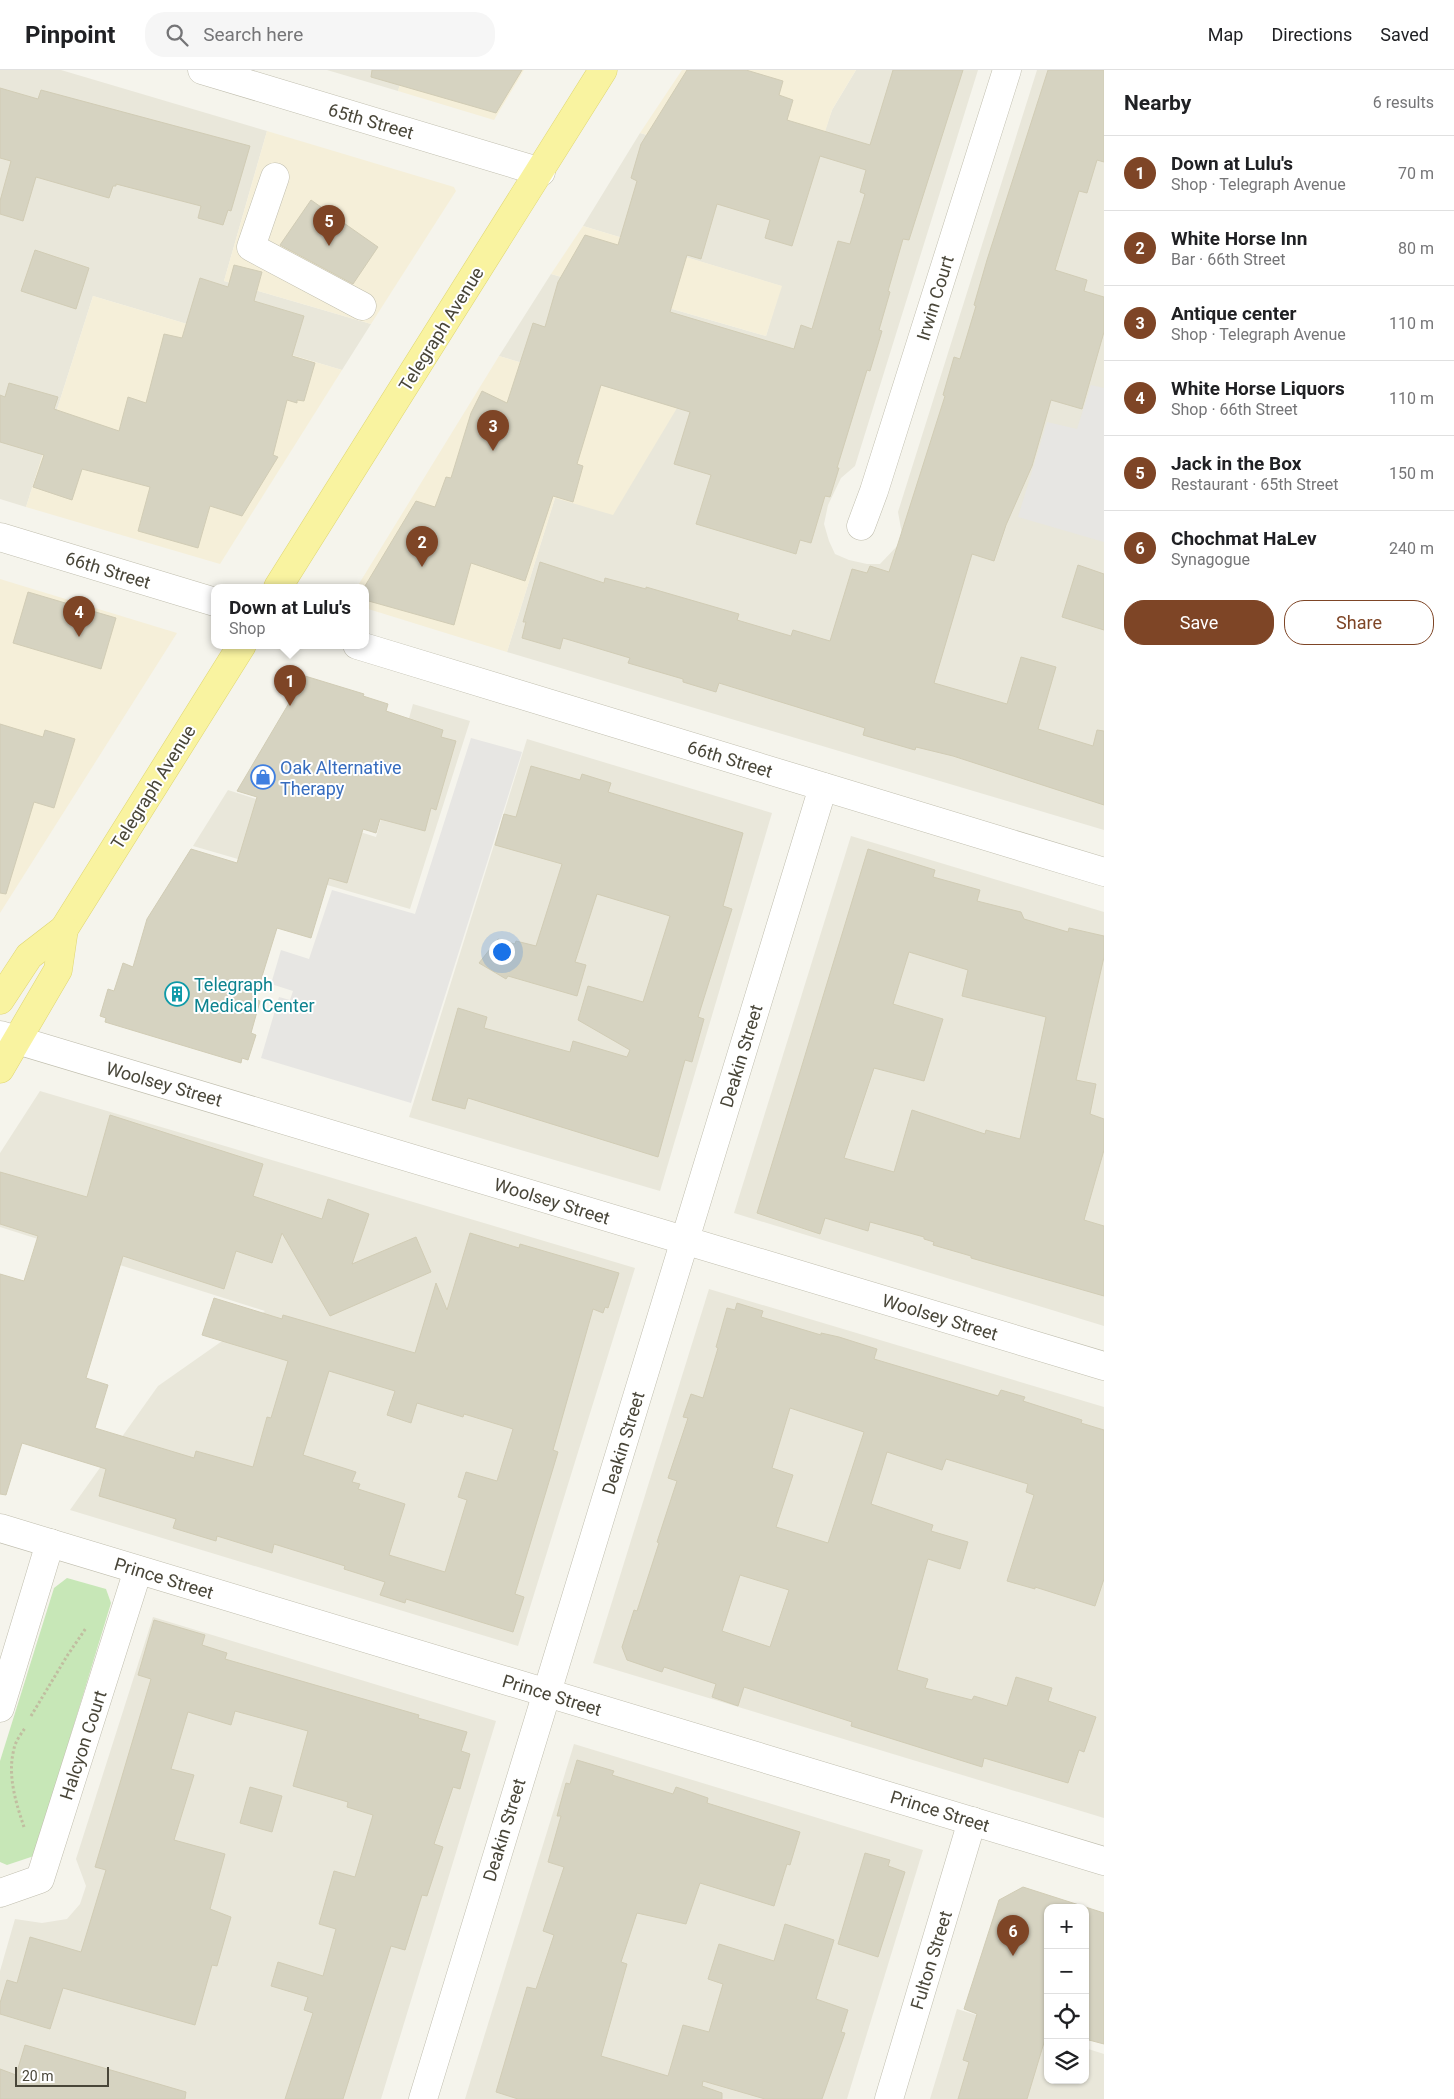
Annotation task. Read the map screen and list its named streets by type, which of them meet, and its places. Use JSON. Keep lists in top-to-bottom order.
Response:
{
  "streets": {
    "main road": ["Telegraph Avenue"],
    "street": [
      "65th Street",
      "Irwin Court",
      "66th Street",
      "Deakin Street",
      "Woolsey Street",
      "Prince Street",
      "Halcyon Court",
      "Fulton Street"
    ]
  },
  "crossings": [
    ["65th Street", "Telegraph Avenue"],
    ["Telegraph Avenue", "Woolsey Street"],
    ["66th Street", "Deakin Street"],
    ["Deakin Street", "Woolsey Street"],
    ["Deakin Street", "Prince Street"],
    ["Prince Street", "Halcyon Court"],
    ["Prince Street", "Fulton Street"]
  ],
  "places": {
    "shop": ["Oak Alternative Therapy"],
    "building": ["Telegraph Medical Center"]
  },
  "scale_bar": "20 m",
  "page": {
    "header": "Pinpoint",
    "search": "Search here",
    "nav": ["Map", "Directions", "Saved"],
    "heading": ["Nearby", "6 results"],
    "list": [
      {
        "mark": "1",
        "name": "Down at Lulu's",
        "note": "Shop · Telegraph Avenue",
        "value": "70 m"
      },
      {
        "mark": "2",
        "name": "White Horse Inn",
        "note": "Bar · 66th Street",
        "value": "80 m"
      },
      {
        "mark": "3",
        "name": "Antique center",
        "note": "Shop · Telegraph Avenue",
        "value": "110 m"
      },
      {
        "mark": "4",
        "name": "White Horse Liquors",
        "note": "Shop · 66th Street",
        "value": "110 m"
      },
      {
        "mark": "5",
        "name": "Jack in the Box",
        "note": "Restaurant · 65th Street",
        "value": "150 m"
      },
      {
        "mark": "6",
        "name": "Chochmat HaLev",
        "note": "Synagogue",
        "value": "240 m"
      }
    ],
    "pins": [
      "5",
      "3",
      "2",
      "4",
      "1",
      "6"
    ],
    "popup": ["Down at Lulu's", "Shop"],
    "buttons": ["Save", "Share"],
    "map_buttons": ["+", "−"],
    "scale": "20 m"
  }
}
